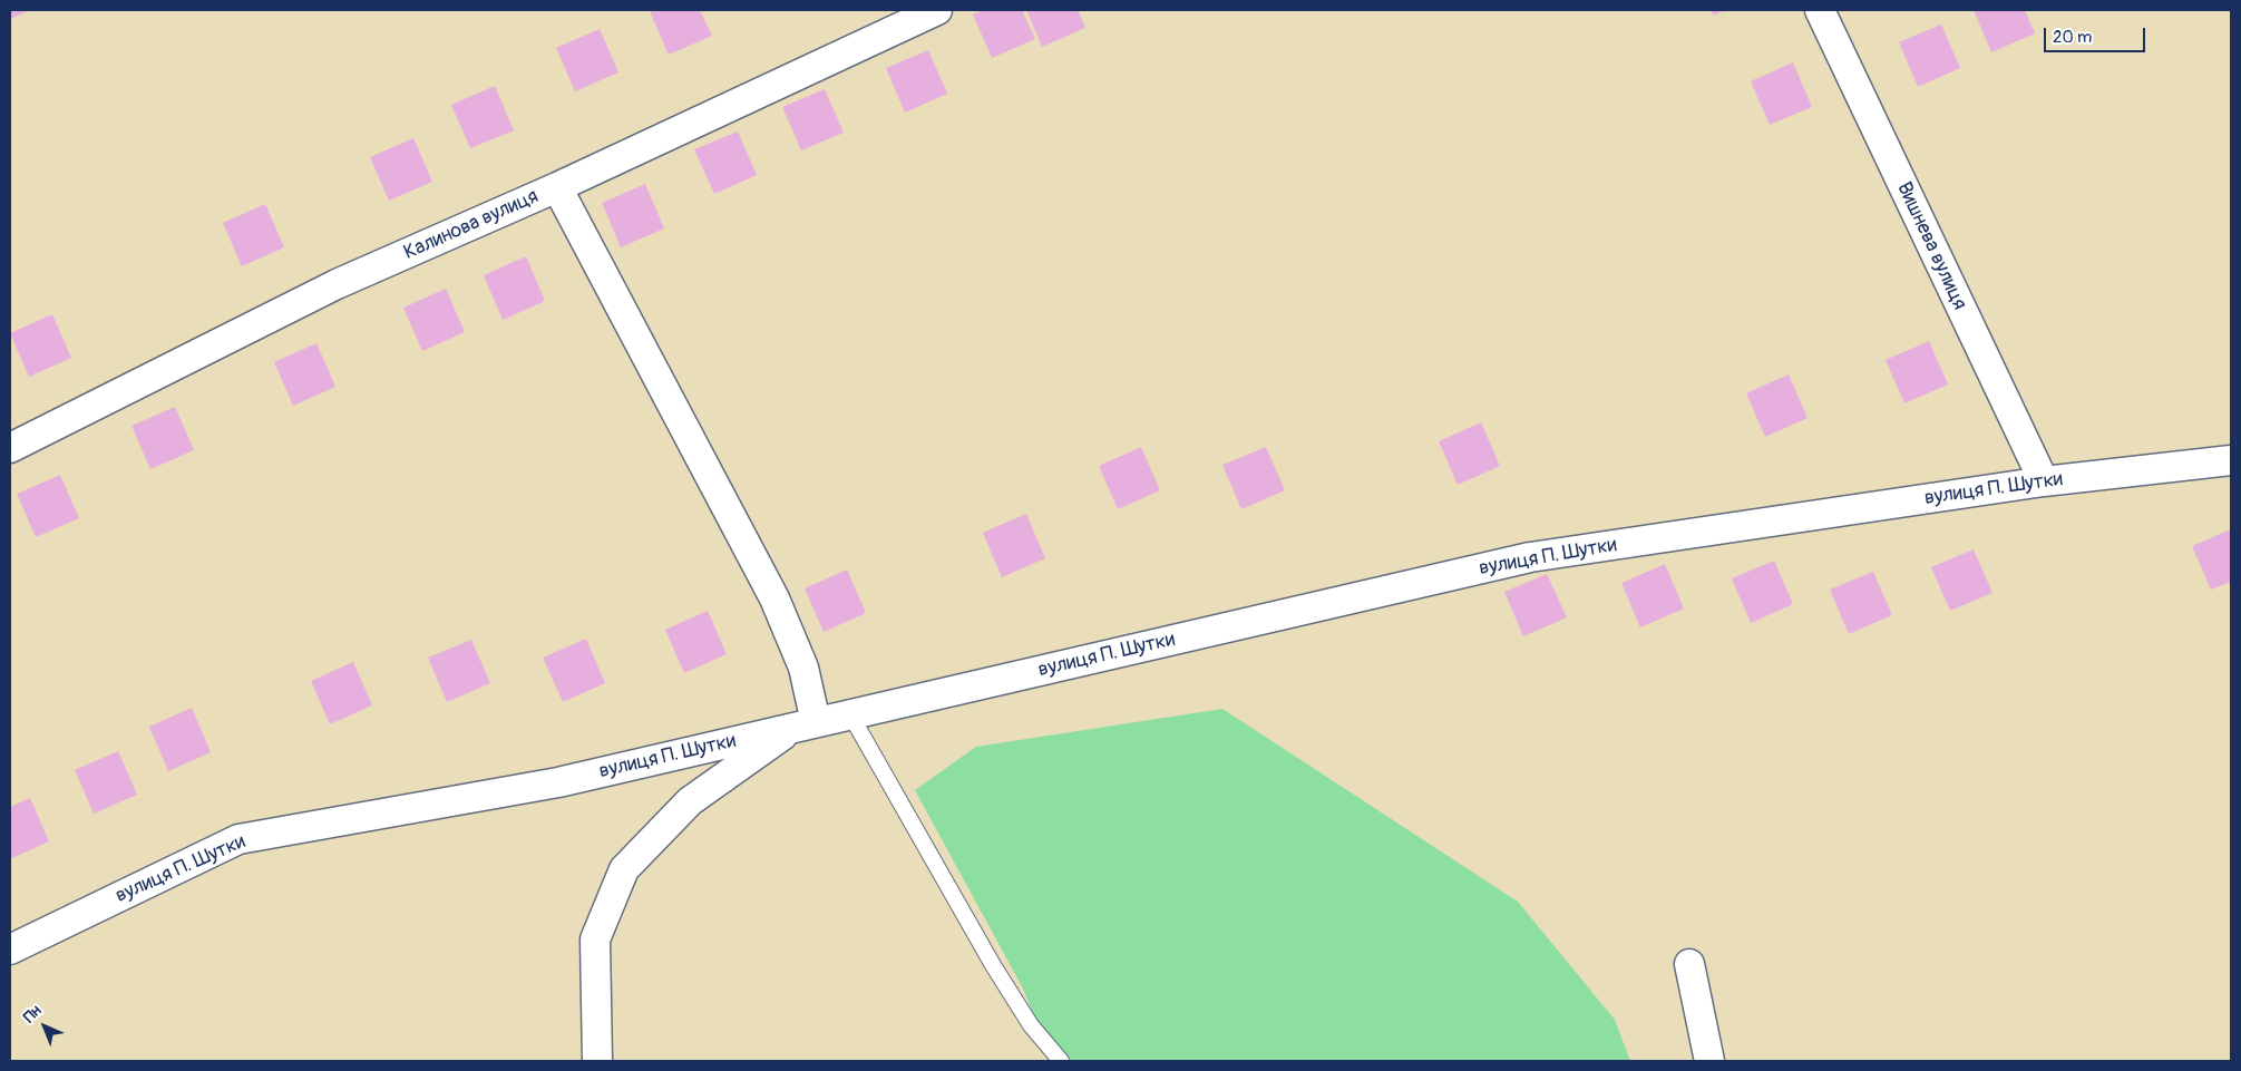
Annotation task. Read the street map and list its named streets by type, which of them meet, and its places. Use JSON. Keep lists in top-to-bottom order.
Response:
{
  "streets": {
    "street": ["Калинова вулиця", "Вишнева вулиця", "вулиця П. Шутки"]
  },
  "crossings": [
    ["Вишнева вулиця", "вулиця П. Шутки"]
  ],
  "scale_bar": "20 m",
  "north": "top left"
}
